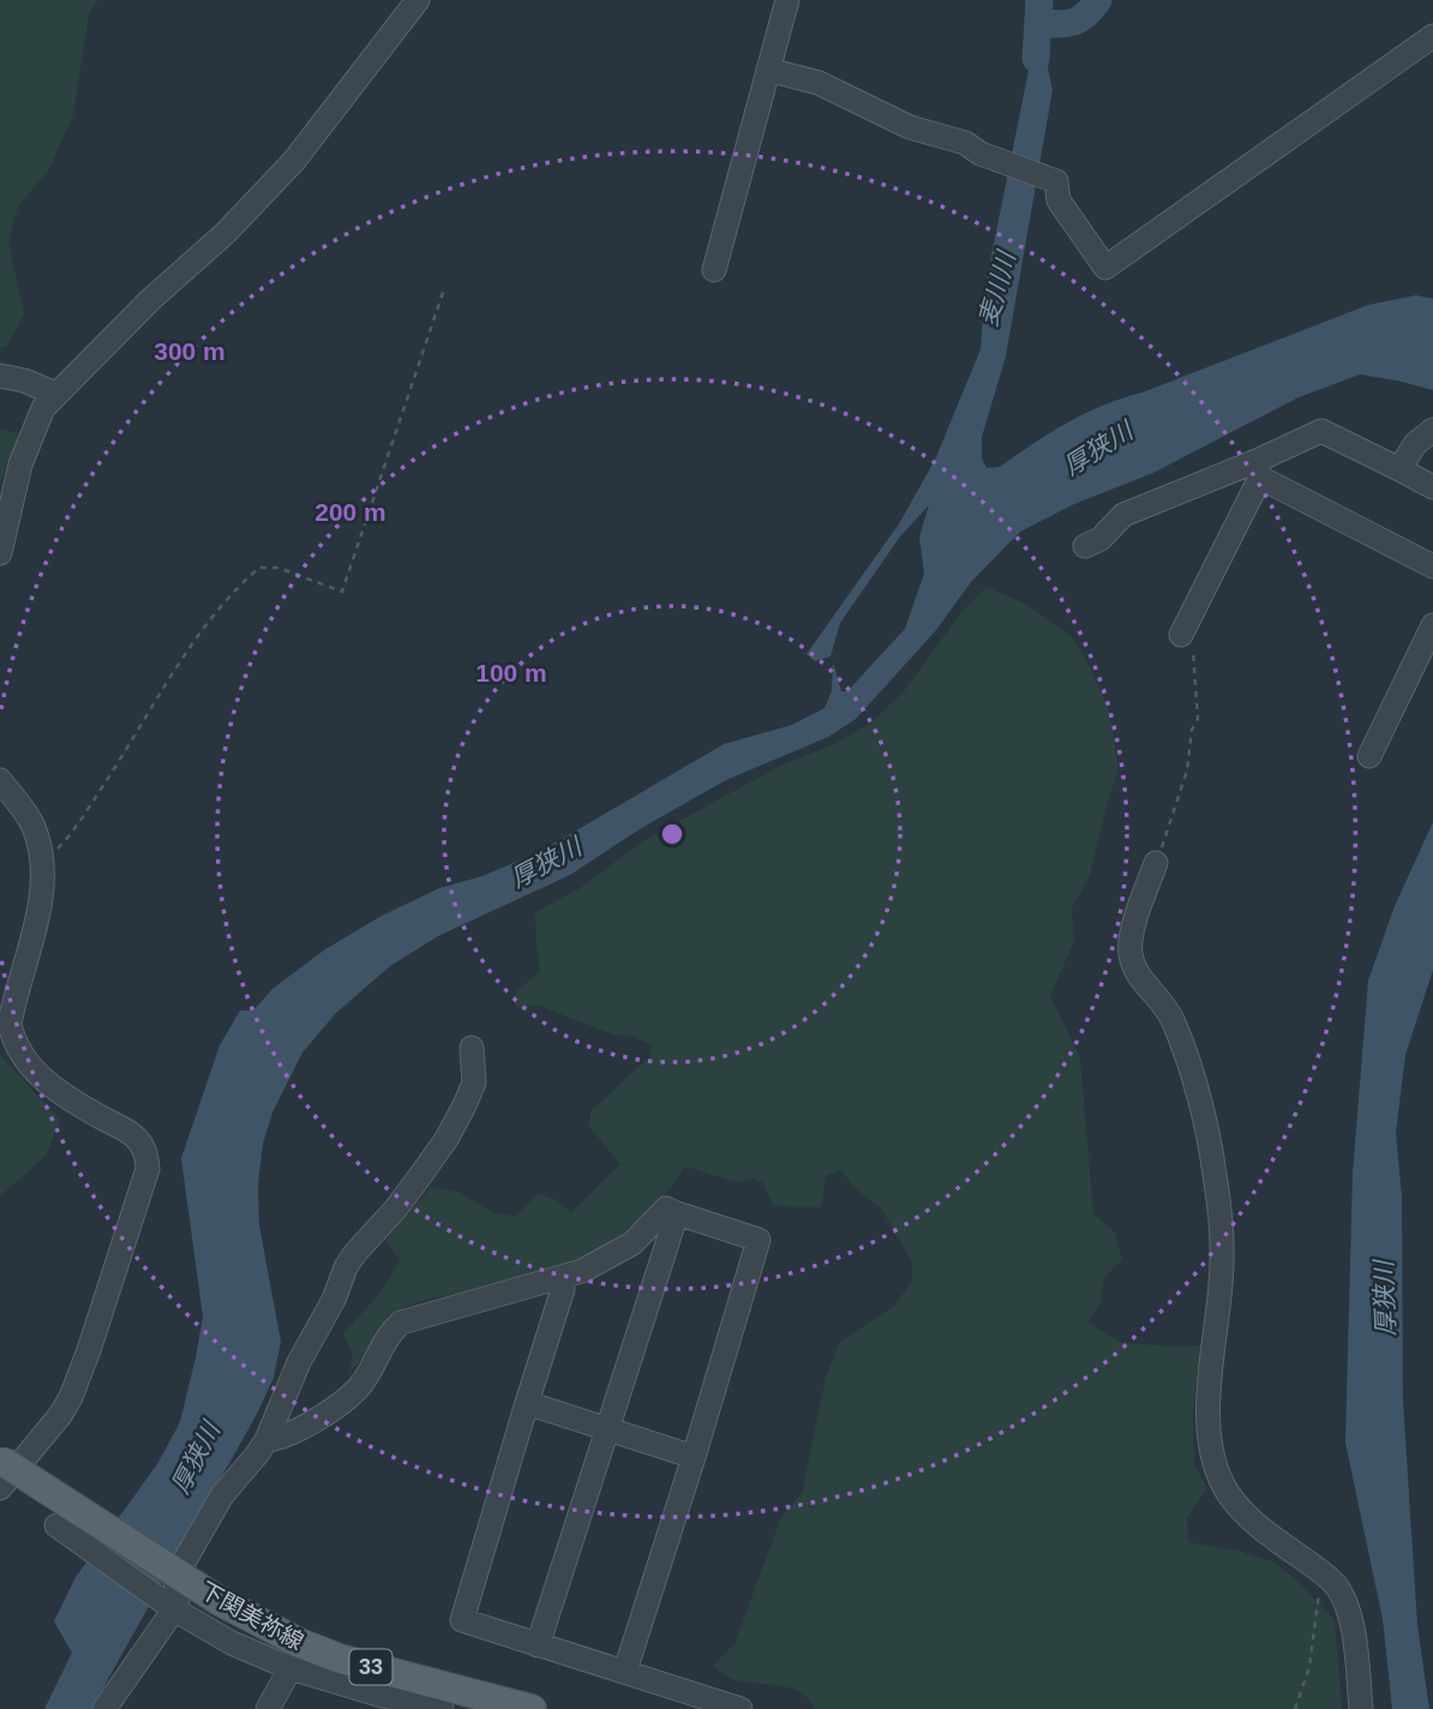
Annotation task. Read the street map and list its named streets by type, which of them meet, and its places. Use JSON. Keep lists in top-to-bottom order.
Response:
{
  "streets": {
    "main road": ["下関美祢線", "33"]
  },
  "water": ["麦川川", "厚狭川"],
  "rings": ["300 m", "200 m", "100 m"]
}
